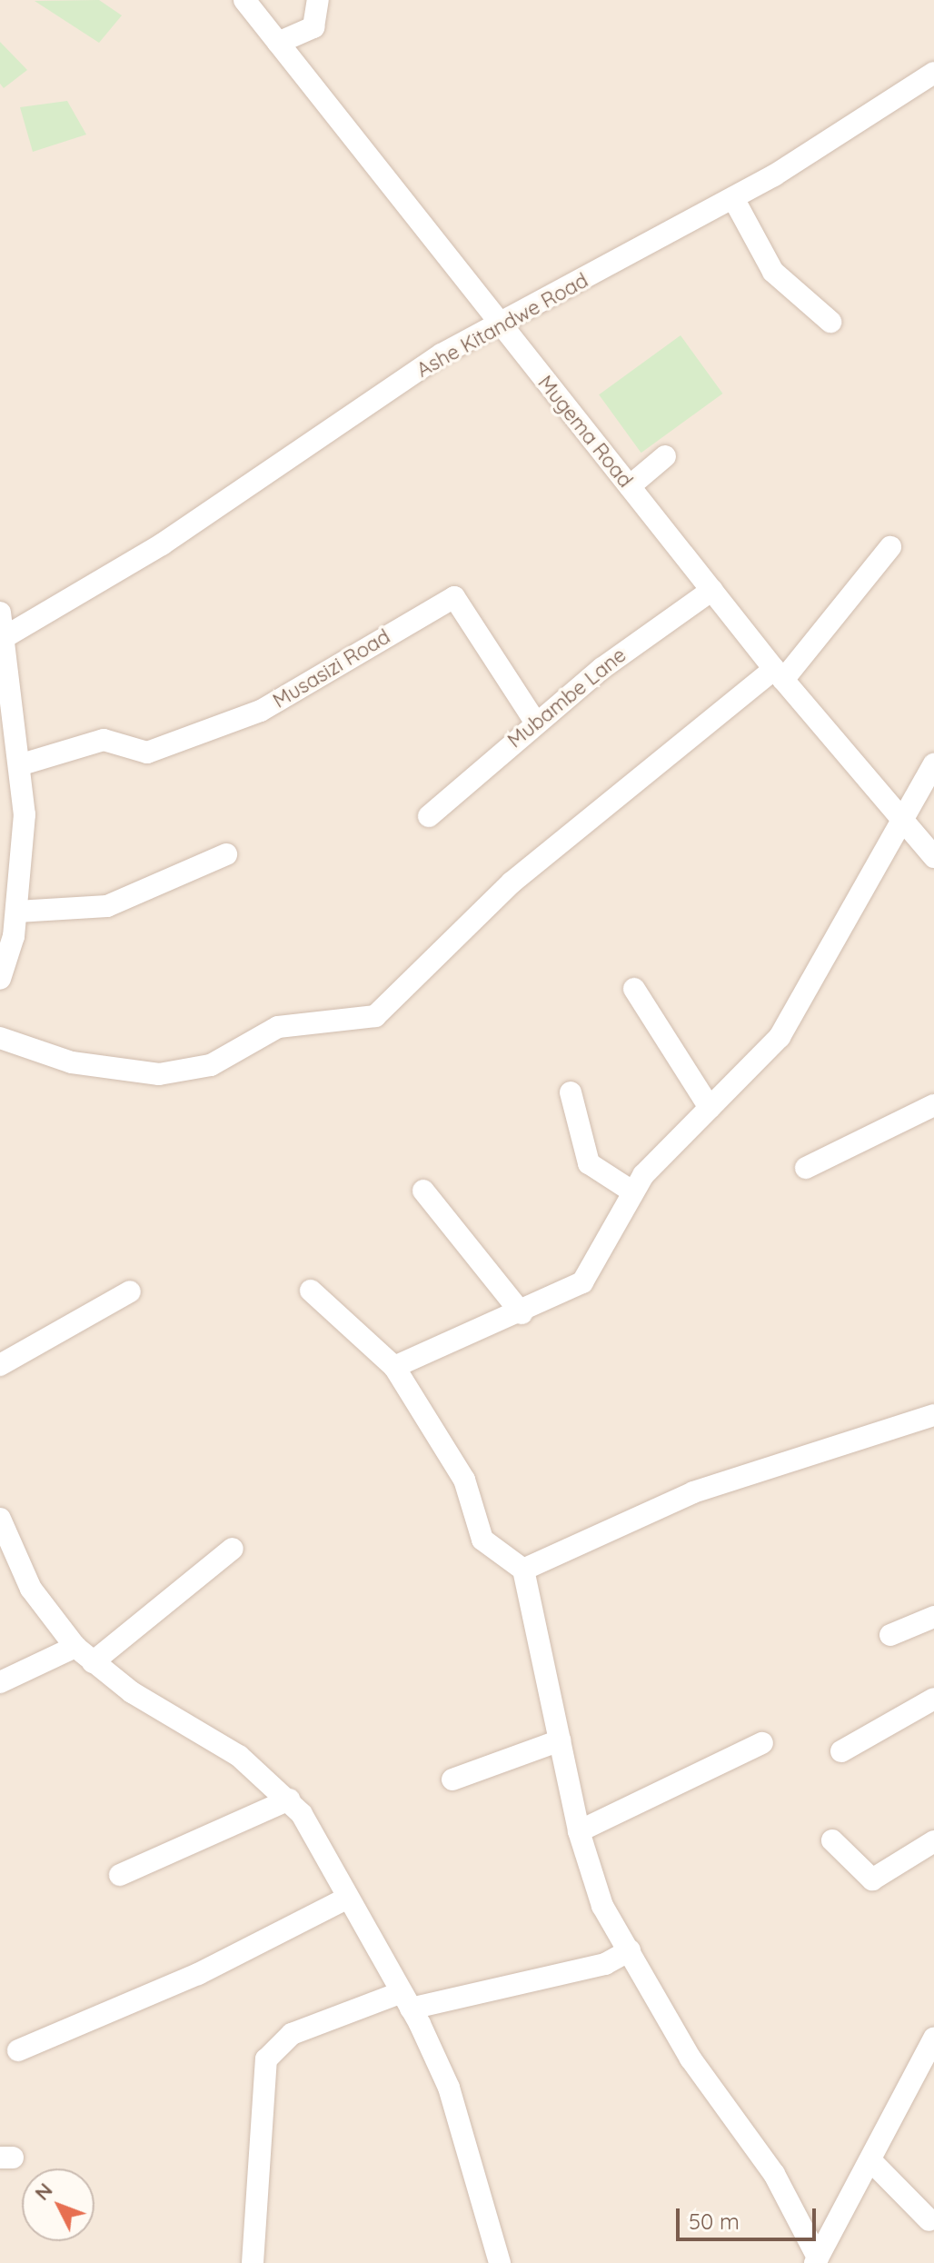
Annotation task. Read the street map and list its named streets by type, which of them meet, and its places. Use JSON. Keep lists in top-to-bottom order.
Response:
{
  "streets": {
    "street": [
      "Ashe Kitandwe Road",
      "Mugema Road",
      "Musasizi Road",
      "Mubambe Lane"
    ]
  },
  "crossings": [
    ["Ashe Kitandwe Road", "Mugema Road"],
    ["Mugema Road", "Mubambe Lane"],
    ["Musasizi Road", "Mubambe Lane"]
  ],
  "scale_bar": "50 m",
  "north": "top left"
}
